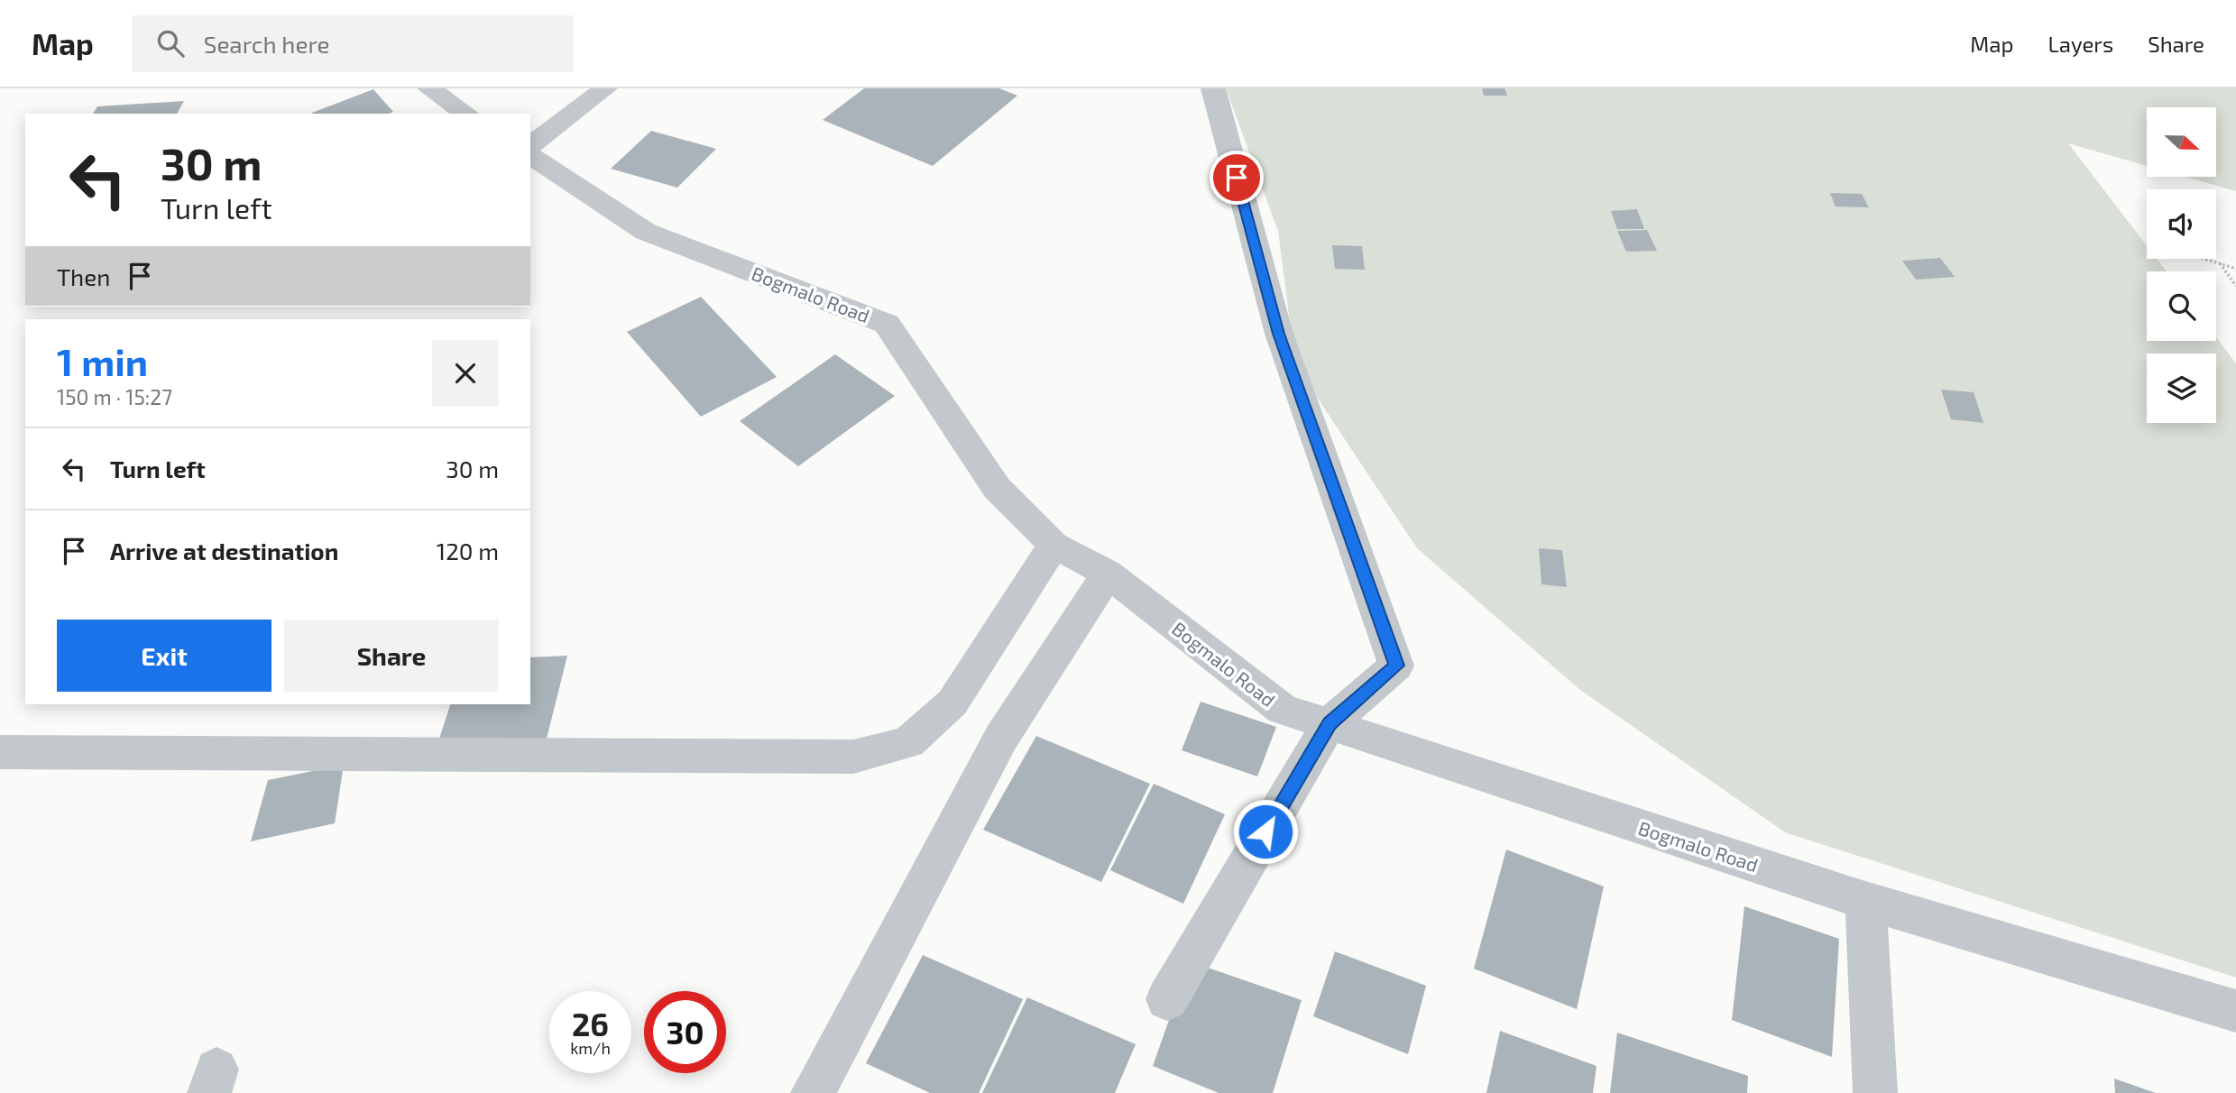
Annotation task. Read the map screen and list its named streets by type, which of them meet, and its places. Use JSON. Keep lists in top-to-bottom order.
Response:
{
  "streets": {
    "street": ["Bogmalo Road"]
  },
  "north": "right",
  "page": {
    "header": "Map",
    "search": "Search here",
    "nav": ["Map", "Layers", "Share"],
    "turn": ["30 m", "Turn left"],
    "then": "Then",
    "heading": ["1 min", "150 m · 15:27"],
    "list": [
      {
        "name": "Turn left",
        "value": "30 m"
      },
      {
        "name": "Arrive at destination",
        "value": "120 m"
      }
    ],
    "buttons": ["Exit", "Share"],
    "speed": "26 km/h",
    "limit": "30"
  }
}
